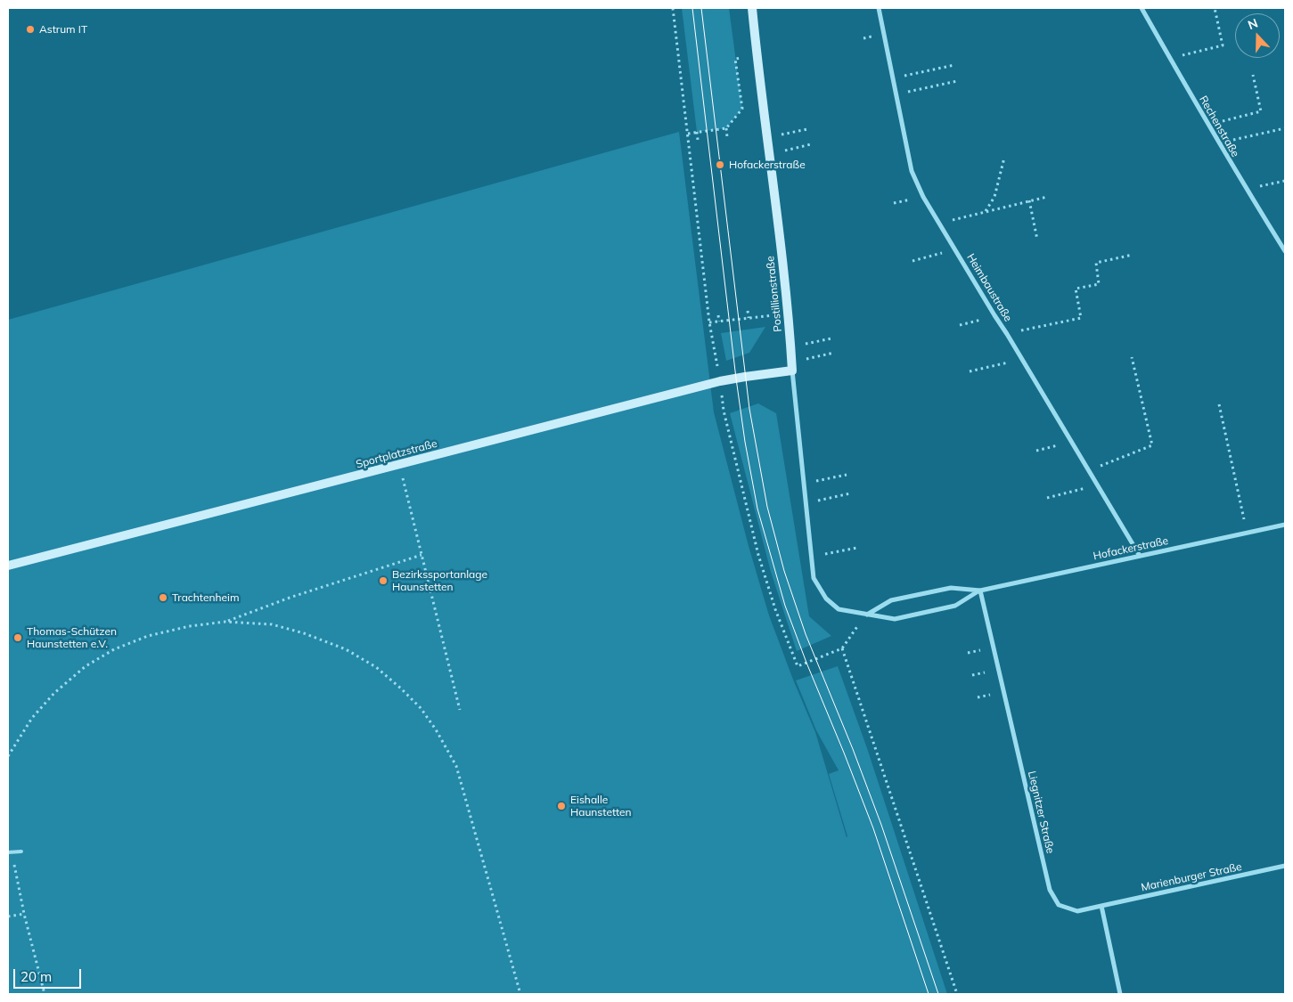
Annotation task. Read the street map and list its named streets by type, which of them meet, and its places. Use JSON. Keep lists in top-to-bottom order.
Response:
{
  "streets": {
    "street": [
      "Rechenstraße",
      "Heimbaustraße",
      "Postillionstraße",
      "Sportplatzstraße",
      "Hofackerstraße",
      "Liegnitzer Straße",
      "Marienburger Straße"
    ]
  },
  "crossings": [
    ["Heimbaustraße", "Hofackerstraße"],
    ["Postillionstraße", "Sportplatzstraße"],
    ["Postillionstraße", "Hofackerstraße"],
    ["Hofackerstraße", "Liegnitzer Straße"],
    ["Liegnitzer Straße", "Marienburger Straße"]
  ],
  "places": [
    "Astrum IT",
    "Hofackerstraße",
    "Bezirkssportanlage Haunstetten",
    "Trachtenheim",
    "Thomas-Schützen Haunstetten e.V.",
    "Eishalle Haunstetten"
  ],
  "scale_bar": "20 m",
  "north": "top"
}
